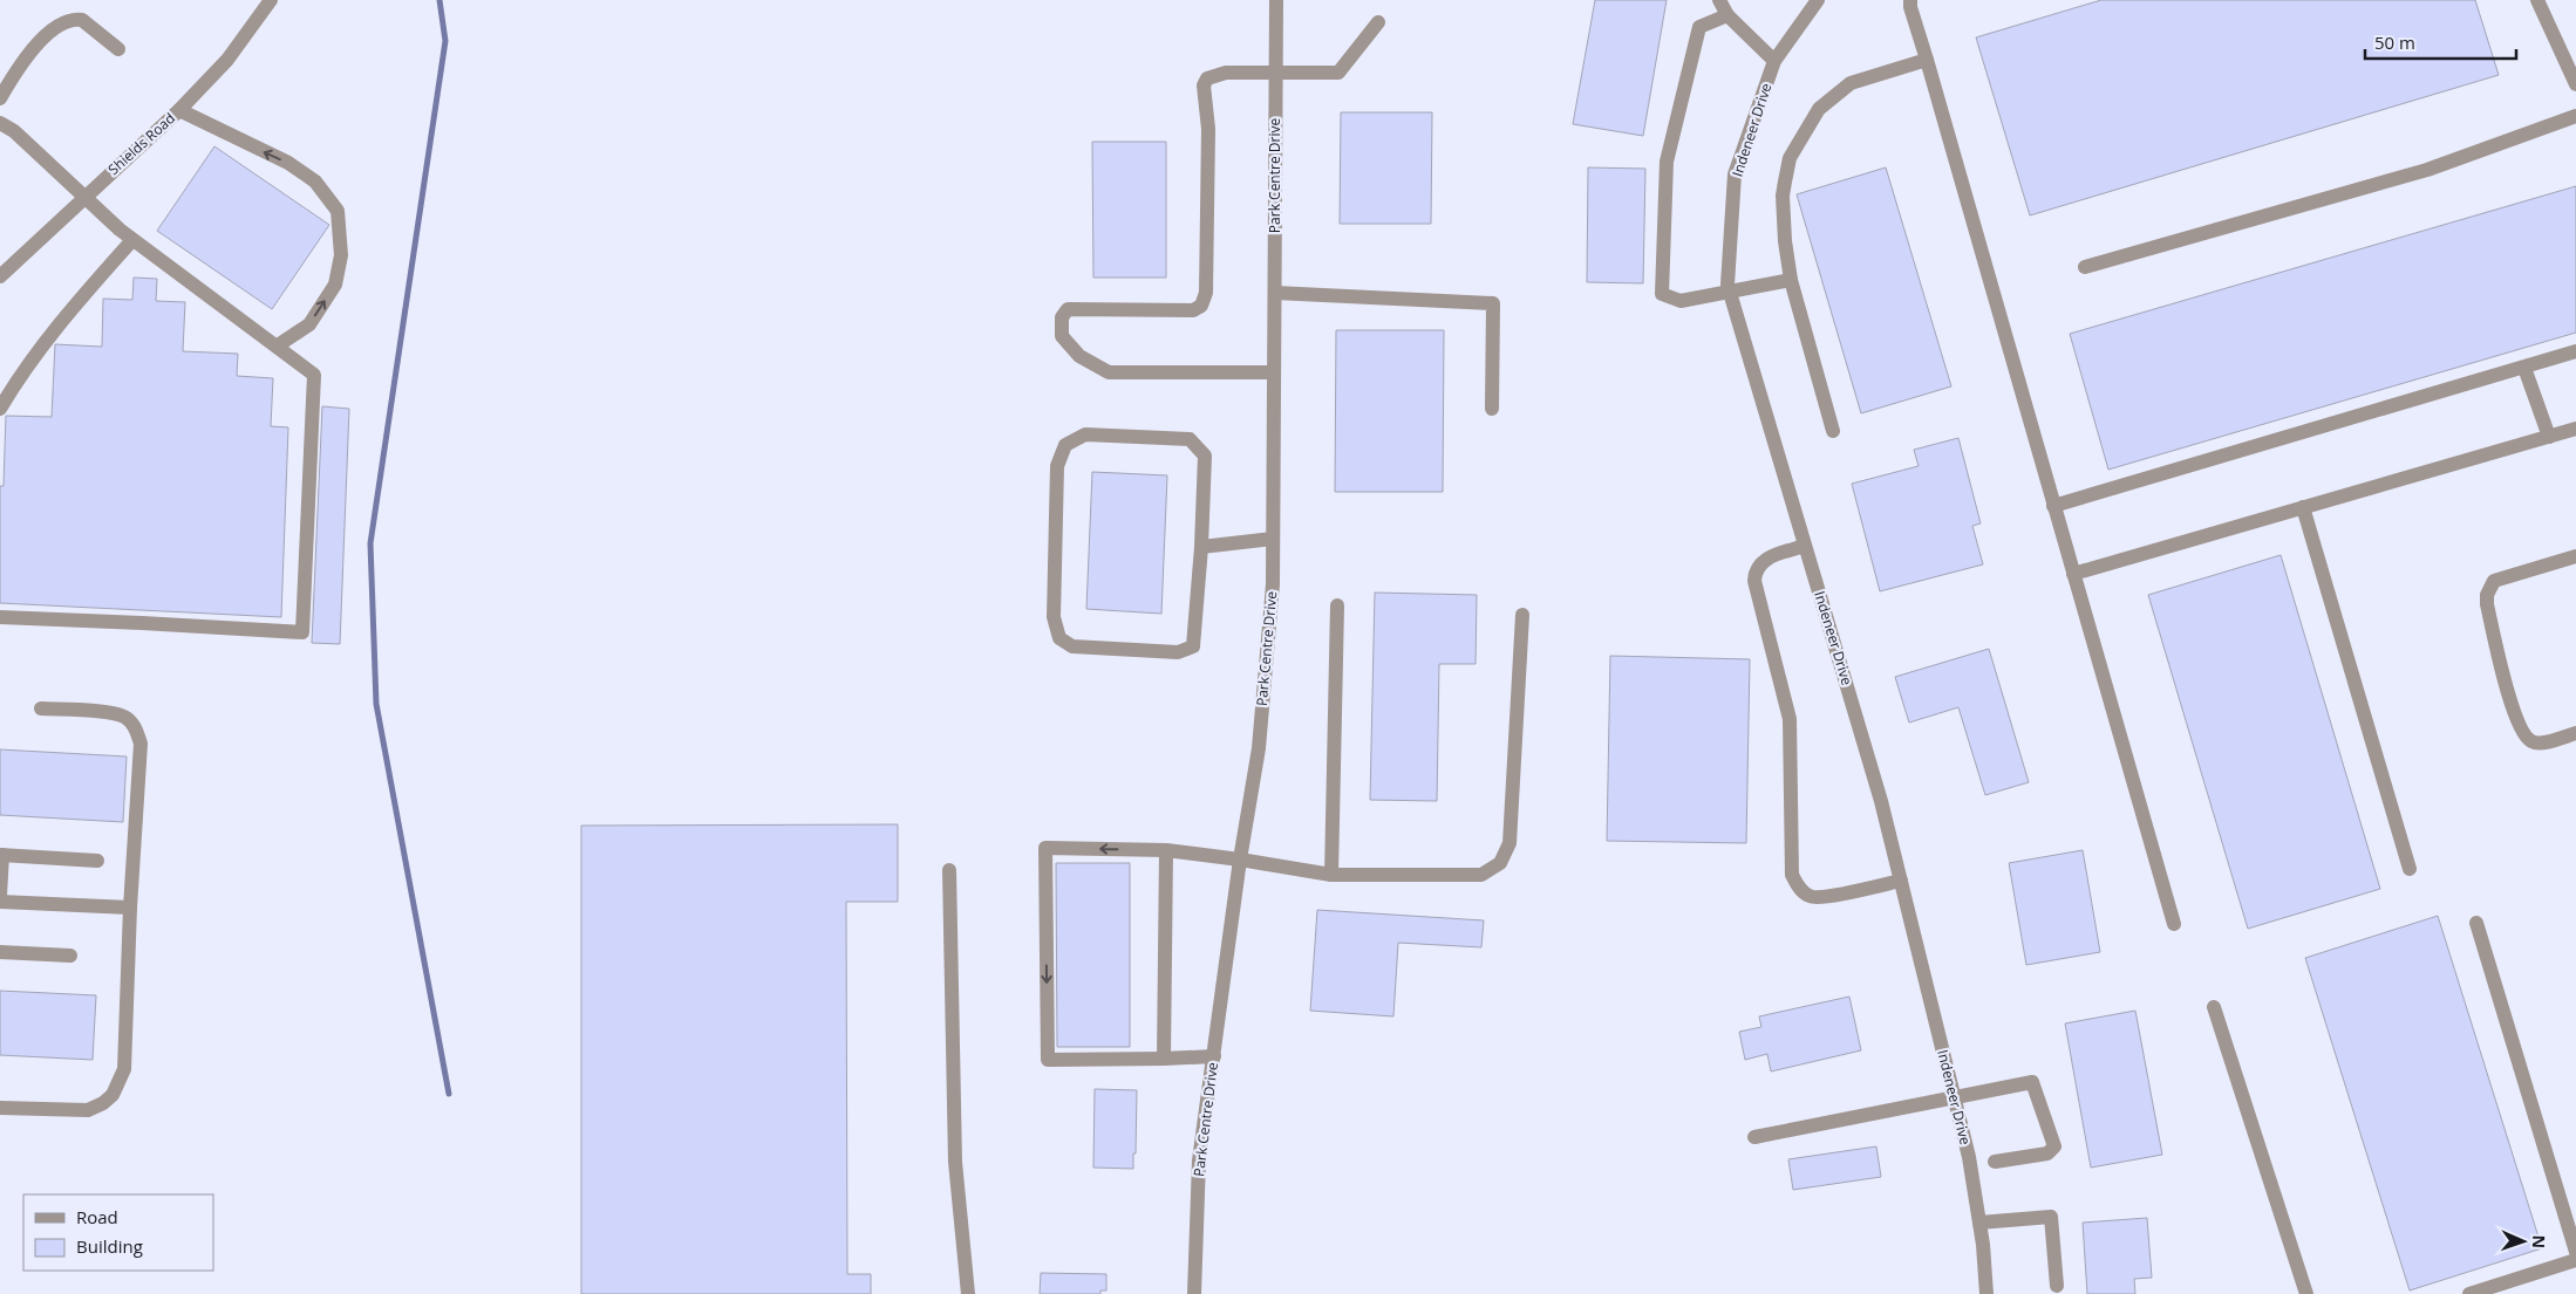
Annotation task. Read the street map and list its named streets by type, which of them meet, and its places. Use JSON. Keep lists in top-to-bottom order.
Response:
{
  "streets": {
    "street": ["Indeneer Drive", "Shields Road", "Park Centre Drive"]
  },
  "legend": ["Road", "Building"],
  "scale_bar": "50 m",
  "north": "right"
}
